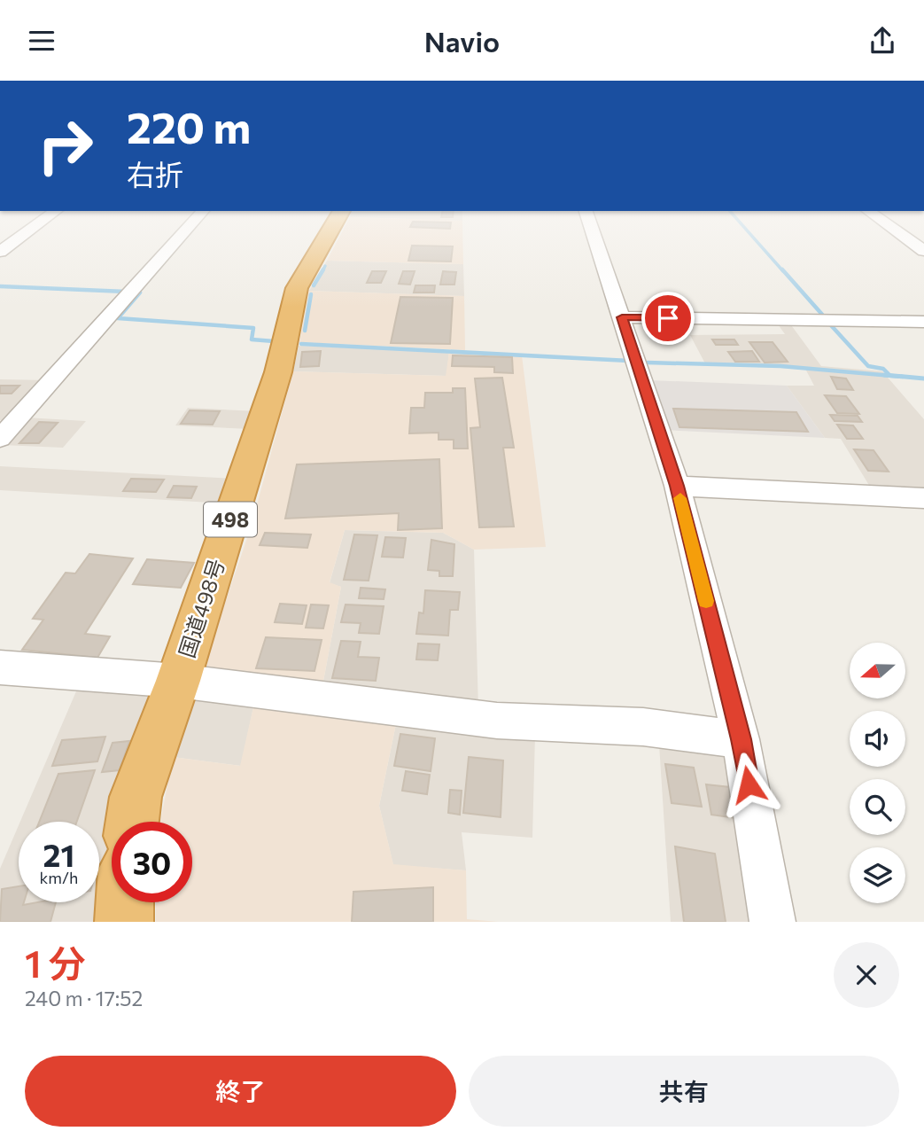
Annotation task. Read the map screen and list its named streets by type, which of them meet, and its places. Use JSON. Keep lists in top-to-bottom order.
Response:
{
  "streets": {
    "highway": ["498", "国道498号"]
  },
  "north": "left",
  "page": {
    "header": "Navio",
    "turn": ["220 m", "右折"],
    "speed": "21 km/h",
    "limit": "30",
    "heading": ["1 分", "240 m · 17:52"],
    "buttons": ["終了", "共有"]
  }
}
